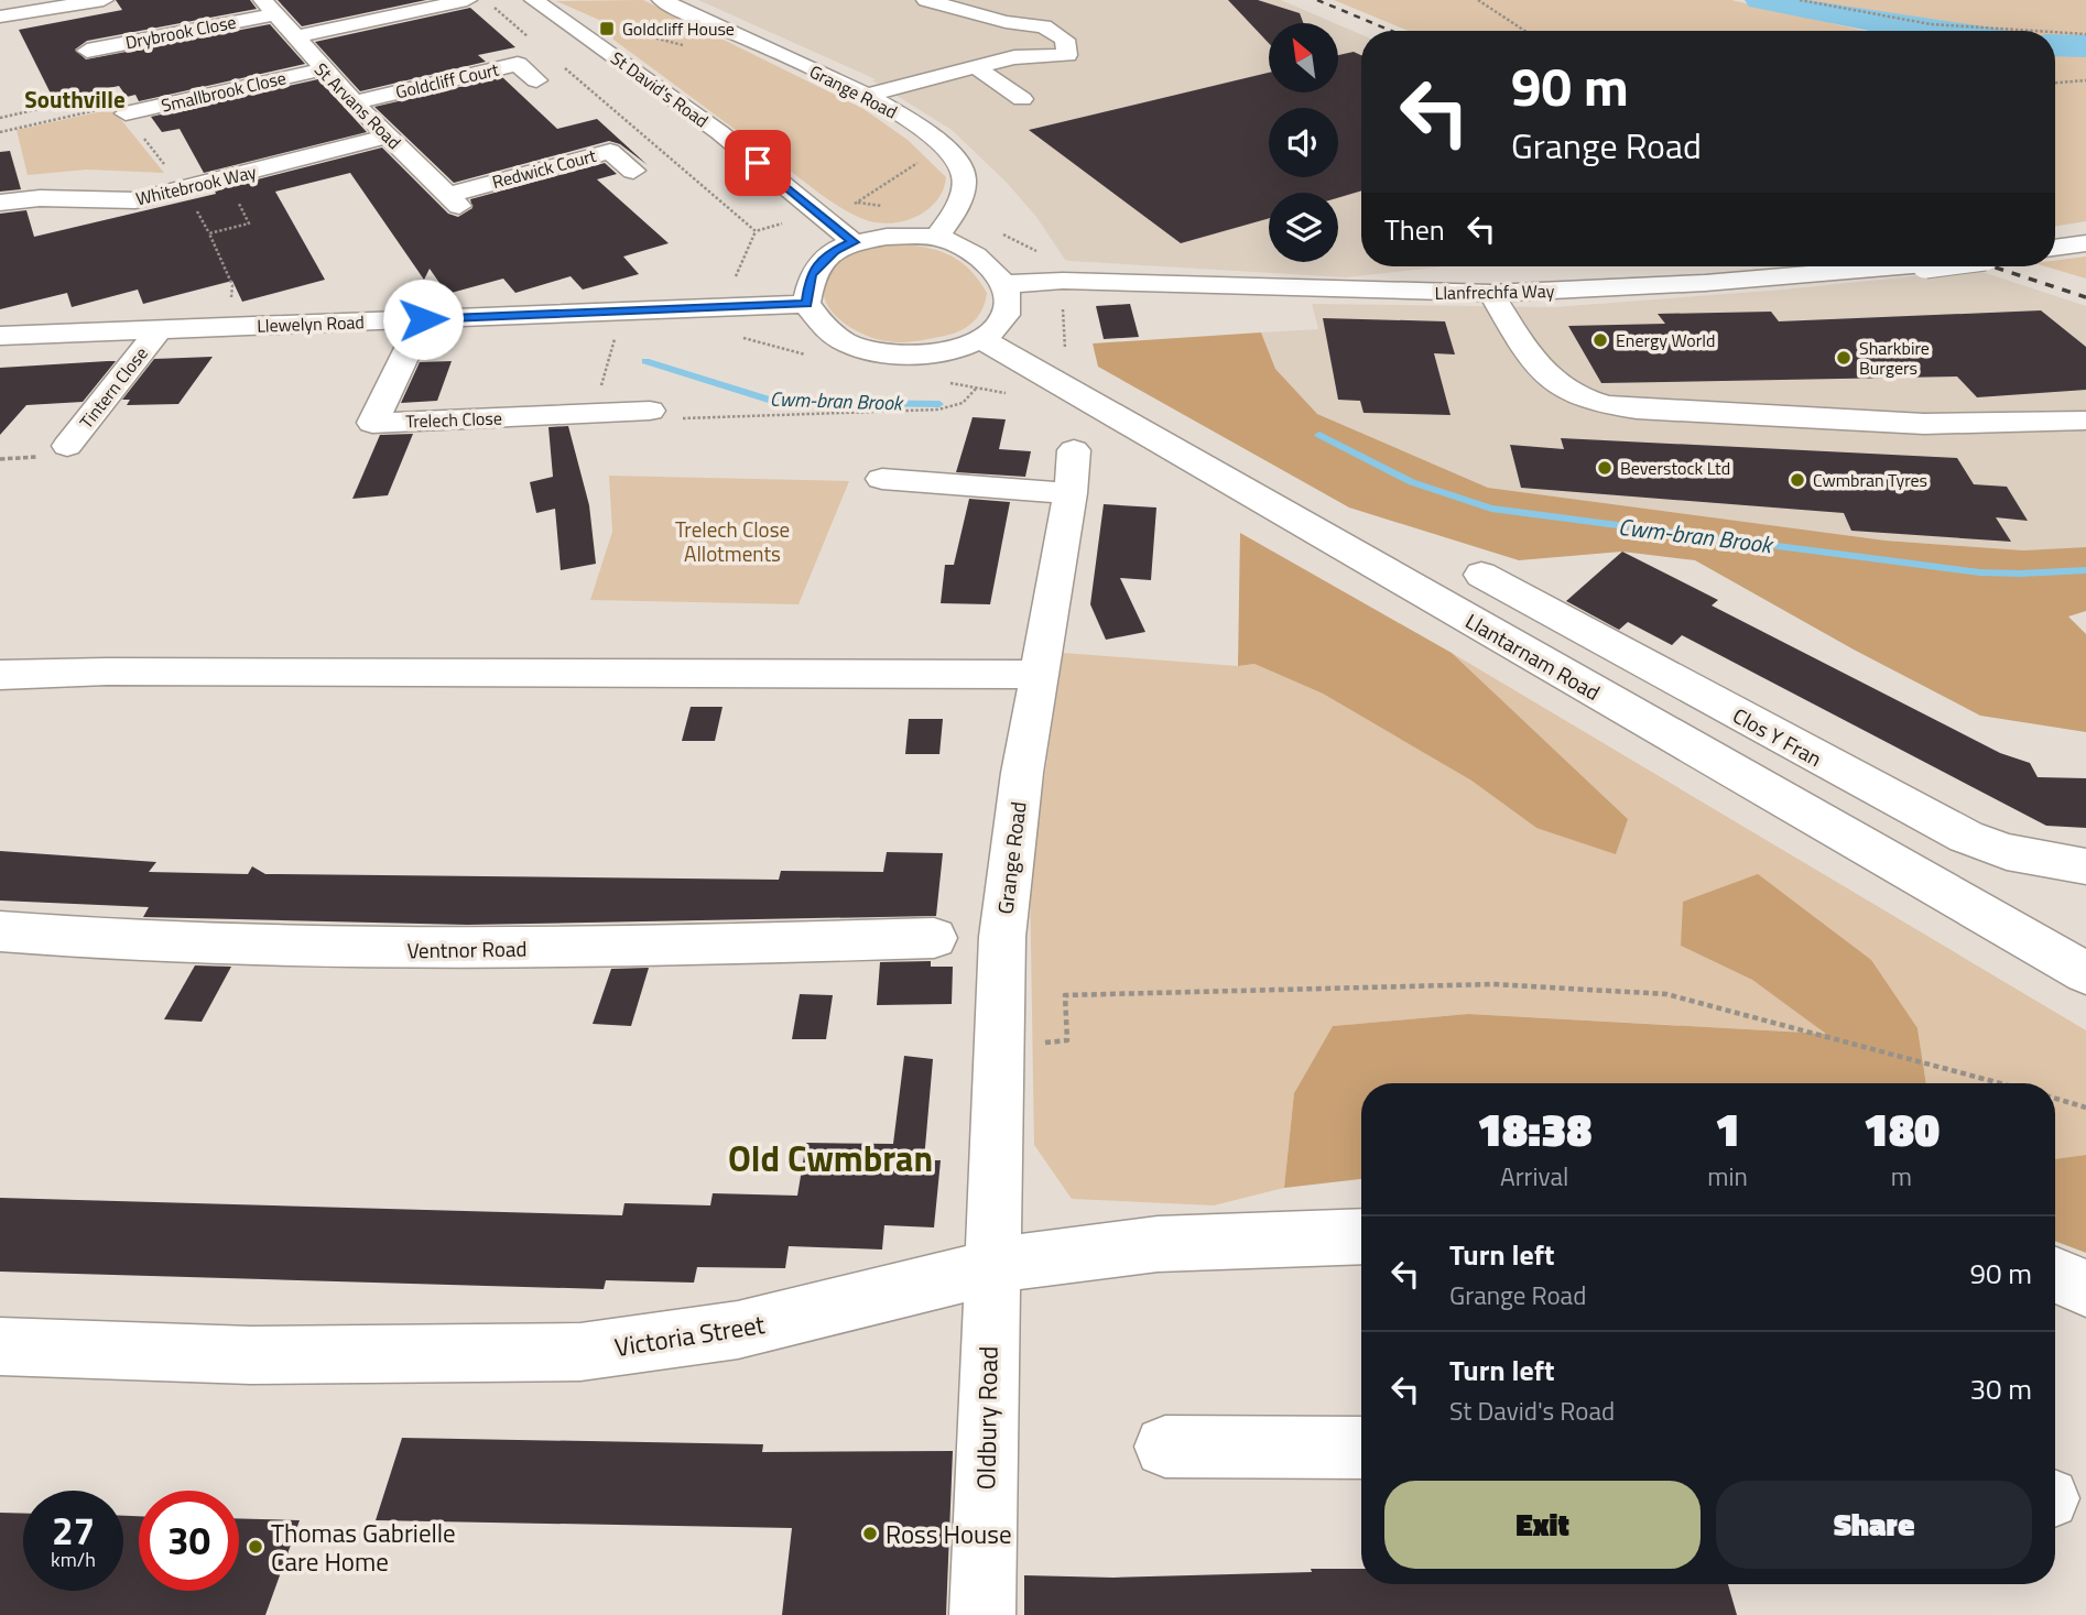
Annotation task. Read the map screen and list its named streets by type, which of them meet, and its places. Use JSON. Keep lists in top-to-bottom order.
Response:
{
  "streets": {
    "street": [
      "Drybrook Close",
      "Goldcliff Court",
      "St David's Road",
      "Smallbrook Close",
      "Grange Road",
      "St Arvans Road",
      "Redwick Court",
      "Whitebrook Way",
      "Llanfrechfa Way",
      "Llewelyn Road",
      "Tintern Close",
      "Trelech Close",
      "Llantarnam Road",
      "Clos Y Fran",
      "Ventnor Road",
      "Victoria Street",
      "Oldbury Road"
    ]
  },
  "crossings": [
    ["Drybrook Close", "St Arvans Road"],
    ["Goldcliff Court", "St Arvans Road"],
    ["St David's Road", "Grange Road"],
    ["St David's Road", "Llanfrechfa Way"],
    ["St David's Road", "Llewelyn Road"],
    ["St David's Road", "Llantarnam Road"],
    ["Smallbrook Close", "St Arvans Road"],
    ["Grange Road", "Llanfrechfa Way"],
    ["Grange Road", "Llewelyn Road"],
    ["Grange Road", "Llantarnam Road"],
    ["Grange Road", "Victoria Street"],
    ["Grange Road", "Oldbury Road"],
    ["St Arvans Road", "Redwick Court"],
    ["St Arvans Road", "Whitebrook Way"],
    ["Llanfrechfa Way", "Llewelyn Road"],
    ["Llanfrechfa Way", "Llantarnam Road"],
    ["Llewelyn Road", "Tintern Close"],
    ["Llewelyn Road", "Trelech Close"],
    ["Llewelyn Road", "Llantarnam Road"],
    ["Victoria Street", "Oldbury Road"]
  ],
  "districts": ["Southville", "Old Cwmbran"],
  "water": ["Cwm-bran Brook"],
  "parks": ["Trelech Close Allotments"],
  "places": {
    "transit": ["Goldcliff House"],
    "other": [
      "Energy World",
      "Sharkbire Burgers",
      "Beverstock Ltd",
      "Cwmbran Tyres",
      "Ross House",
      "Thomas Gabrielle Care Home"
    ]
  },
  "north": "top left",
  "page": {
    "turn": ["90 m", "Grange Road"],
    "then": "Then",
    "eta": [
      "18:38",
      "Arrival",
      "1",
      "min",
      "180",
      "m"
    ],
    "list": [
      {
        "name": "Turn left",
        "note": "Grange Road",
        "value": "90 m"
      },
      {
        "name": "Turn left",
        "note": "St David's Road",
        "value": "30 m"
      }
    ],
    "buttons": ["Exit", "Share"],
    "speed": "27 km/h",
    "limit": "30"
  }
}
